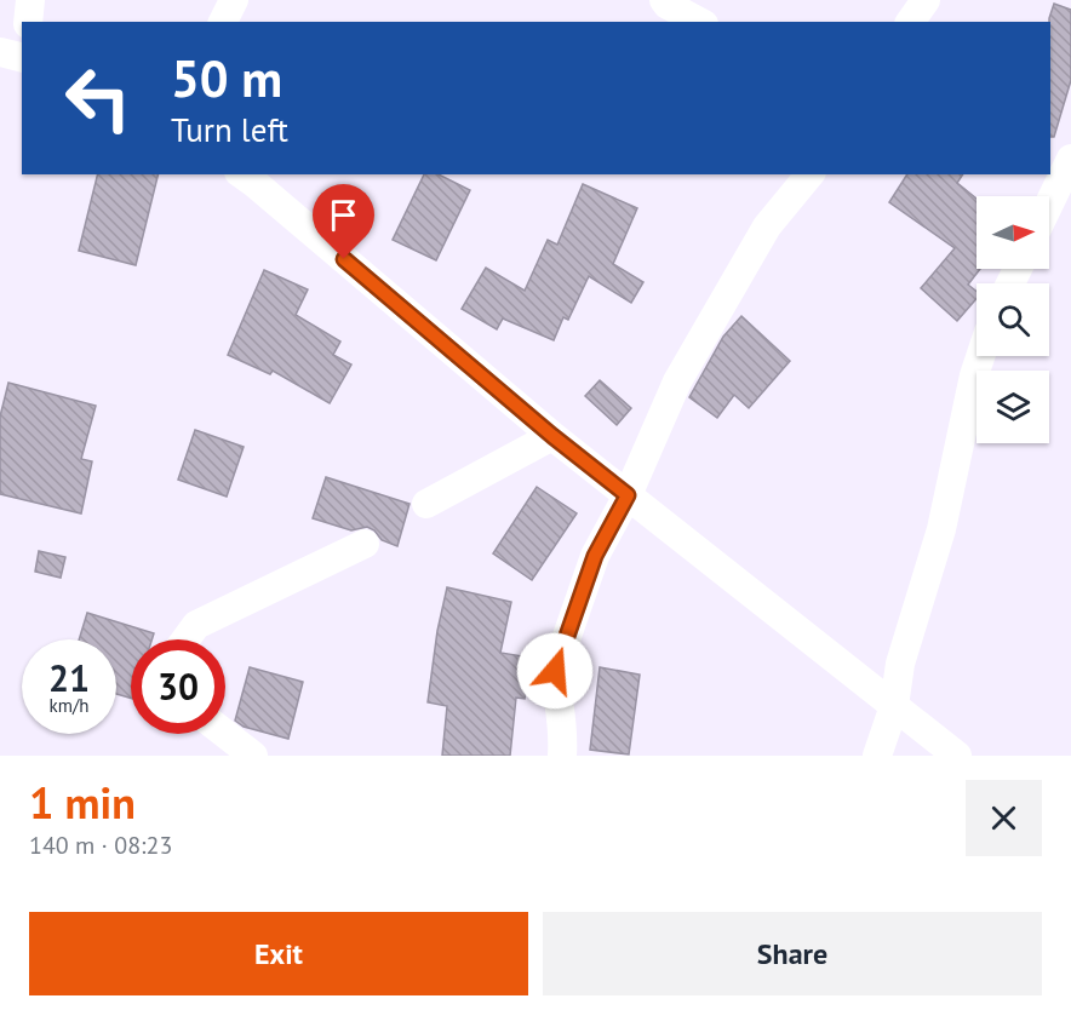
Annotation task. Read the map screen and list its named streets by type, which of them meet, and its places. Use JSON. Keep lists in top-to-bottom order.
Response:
{
  "north": "right",
  "page": {
    "turn": ["50 m", "Turn left"],
    "speed": "21 km/h",
    "limit": "30",
    "heading": ["1 min", "140 m · 08:23"],
    "buttons": ["Exit", "Share"]
  }
}
